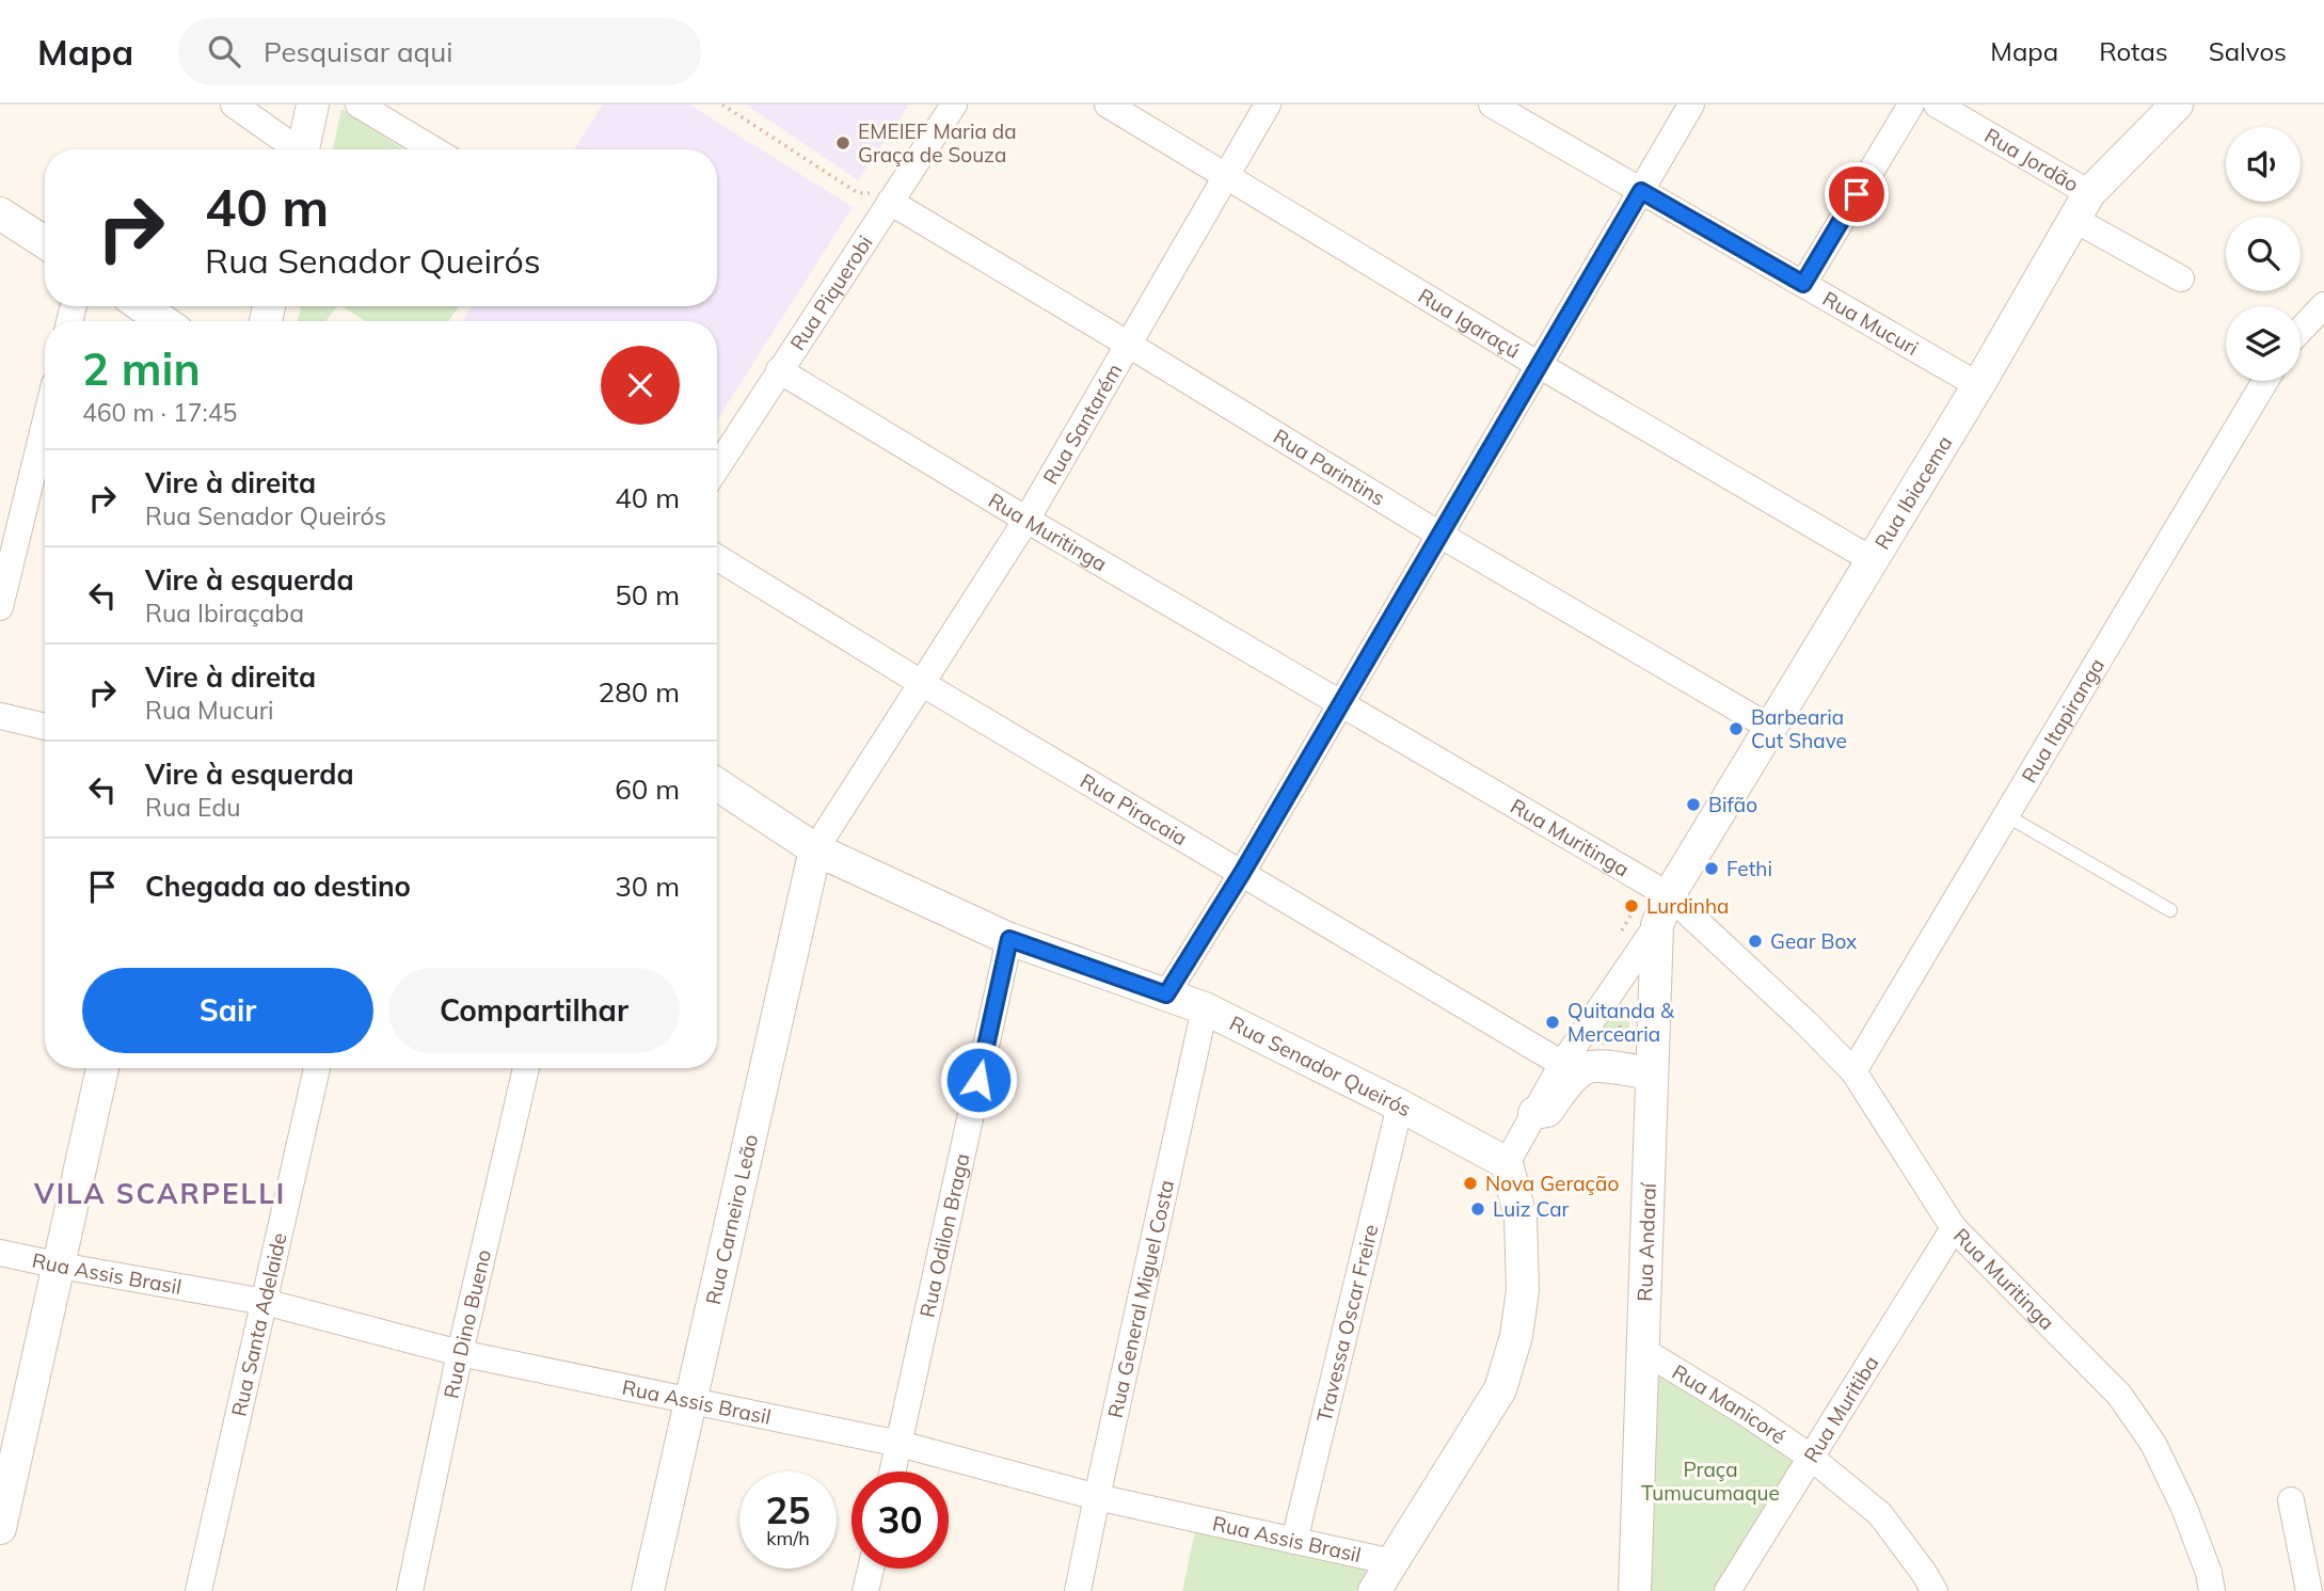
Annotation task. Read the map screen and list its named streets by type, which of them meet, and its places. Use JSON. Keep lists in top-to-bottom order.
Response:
{
  "streets": {
    "street": [
      "Rua Jordão",
      "Rua Piquerobi",
      "Rua Igaraçú",
      "Rua Mucuri",
      "Rua Santarém",
      "Rua Parintins",
      "Rua Ibiacema",
      "Rua Muritinga",
      "Rua Itapiranga",
      "Rua Piracaia",
      "Rua Senador Queirós",
      "Rua Carneiro Leão",
      "Rua Odilon Braga",
      "Rua Andaraí",
      "Rua Assis Brasil",
      "Rua General Miguel Costa",
      "Travessa Oscar Freire",
      "Rua Dino Bueno",
      "Rua Santa Adelaide",
      "Rua Manicoré",
      "Rua Muritiba"
    ]
  },
  "crossings": [
    ["Rua Jordão", "Rua Ibiacema"],
    ["Rua Piquerobi", "Rua Parintins"],
    ["Rua Piquerobi", "Rua Muritinga"],
    ["Rua Igaraçú", "Rua Santarém"],
    ["Rua Igaraçú", "Rua Ibiacema"],
    ["Rua Mucuri", "Rua Ibiacema"],
    ["Rua Santarém", "Rua Parintins"],
    ["Rua Santarém", "Rua Muritinga"],
    ["Rua Santarém", "Rua Piracaia"],
    ["Rua Santarém", "Rua Senador Queirós"],
    ["Rua Santarém", "Rua Carneiro Leão"],
    ["Rua Parintins", "Rua Ibiacema"],
    ["Rua Ibiacema", "Rua Muritinga"],
    ["Rua Ibiacema", "Rua Andaraí"],
    ["Rua Muritinga", "Rua Itapiranga"],
    ["Rua Muritinga", "Rua Andaraí"],
    ["Rua Muritinga", "Rua Muritiba"],
    ["Rua Senador Queirós", "Rua Carneiro Leão"],
    ["Rua Senador Queirós", "Rua Odilon Braga"],
    ["Rua Senador Queirós", "Rua General Miguel Costa"],
    ["Rua Senador Queirós", "Travessa Oscar Freire"],
    ["Rua Carneiro Leão", "Rua Assis Brasil"],
    ["Rua Odilon Braga", "Rua Assis Brasil"],
    ["Rua Andaraí", "Rua Manicoré"],
    ["Rua Assis Brasil", "Rua General Miguel Costa"],
    ["Rua Assis Brasil", "Travessa Oscar Freire"],
    ["Rua Assis Brasil", "Rua Dino Bueno"],
    ["Rua Assis Brasil", "Rua Santa Adelaide"],
    ["Rua Manicoré", "Rua Muritiba"]
  ],
  "districts": ["VILA SCARPELLI"],
  "parks": ["Praça Tumucumaque"],
  "places": [
    "EMEIEF Maria da Graça de Souza",
    "Barbearia Cut Shave",
    "Bifão",
    "Fethi",
    "Lurdinha",
    "Gear Box",
    "Quitanda & Mercearia",
    "Nova Geração",
    "Luiz Car"
  ],
  "page": {
    "header": "Mapa",
    "search": "Pesquisar aqui",
    "nav": ["Mapa", "Rotas", "Salvos"],
    "turn": ["40 m", "Rua Senador Queirós"],
    "heading": ["2 min", "460 m · 17:45"],
    "list": [
      {
        "name": "Vire à direita",
        "note": "Rua Senador Queirós",
        "value": "40 m"
      },
      {
        "name": "Vire à esquerda",
        "note": "Rua Ibiraçaba",
        "value": "50 m"
      },
      {
        "name": "Vire à direita",
        "note": "Rua Mucuri",
        "value": "280 m"
      },
      {
        "name": "Vire à esquerda",
        "note": "Rua Edu",
        "value": "60 m"
      },
      {
        "name": "Chegada ao destino",
        "value": "30 m"
      }
    ],
    "buttons": ["Sair", "Compartilhar"],
    "speed": "25 km/h",
    "limit": "30"
  }
}
